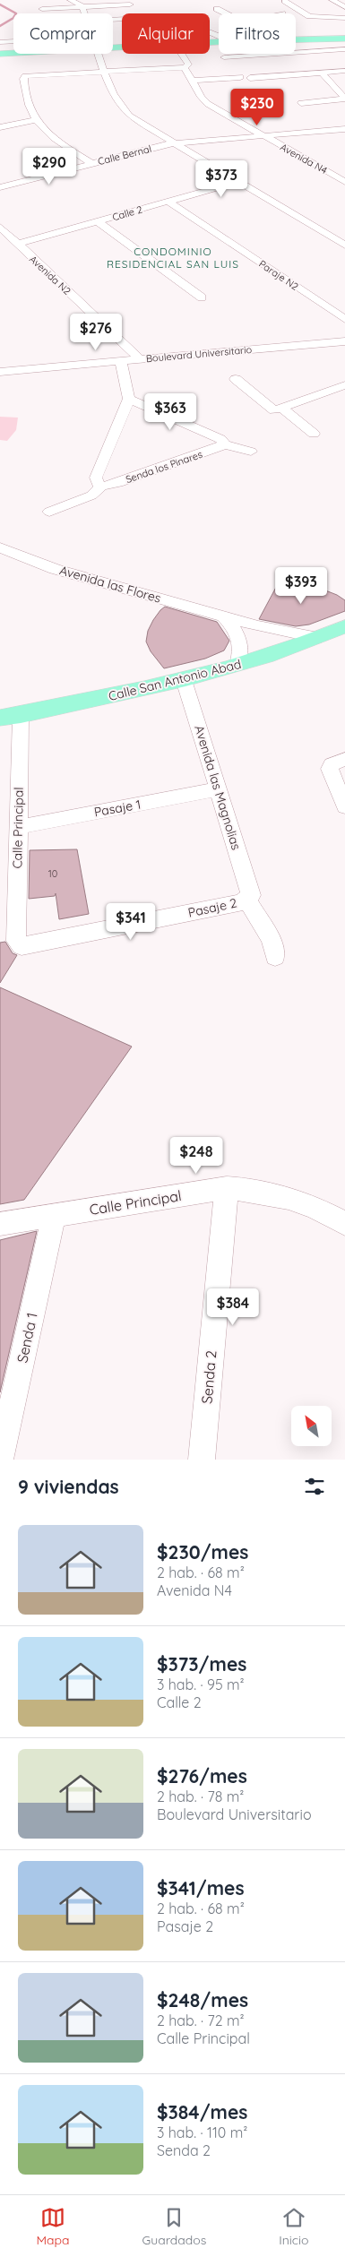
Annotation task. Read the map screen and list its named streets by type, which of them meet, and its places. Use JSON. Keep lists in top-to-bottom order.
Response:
{
  "streets": {
    "main road": ["Calle San Antonio Abad"],
    "street": [
      "Calle Bernal",
      "Avenida N4",
      "Calle 2",
      "Avenida N2",
      "Paraje N2",
      "Boulevard Universitario",
      "Senda los Pinares",
      "Avenida las Flores",
      "Avenida las Magnolias",
      "Pasaje 1",
      "Calle Principal",
      "Pasaje 2",
      "Senda 1",
      "Senda 2"
    ]
  },
  "crossings": [
    ["Calle Bernal", "Avenida N4"],
    ["Calle 2", "Avenida N2"],
    ["Calle 2", "Paraje N2"],
    ["Avenida N2", "Boulevard Universitario"],
    ["Avenida las Flores", "Calle San Antonio Abad"],
    ["Calle San Antonio Abad", "Avenida las Magnolias"],
    ["Calle San Antonio Abad", "Calle Principal"],
    ["Avenida las Magnolias", "Pasaje 1"],
    ["Avenida las Magnolias", "Pasaje 2"],
    ["Pasaje 1", "Calle Principal"],
    ["Calle Principal", "Pasaje 2"],
    ["Calle Principal", "Senda 1"],
    ["Calle Principal", "Senda 2"]
  ],
  "districts": ["CONDOMINIO RESIDENCIAL SAN LUIS"],
  "house_numbers": ["10"],
  "north": "top left",
  "page": {
    "chip": ["Comprar", "Alquilar", "Filtros"],
    "price": [
      "$230",
      "$290",
      "$373",
      "$276",
      "$363",
      "$393",
      "$341",
      "$248",
      "$384"
    ],
    "heading": "9 viviendas",
    "list": [
      {
        "name": "$230/mes",
        "note": "2 hab. · 68 m² · Avenida N4"
      },
      {
        "name": "$373/mes",
        "note": "3 hab. · 95 m² · Calle 2"
      },
      {
        "name": "$276/mes",
        "note": "2 hab. · 78 m² · Boulevard Universitario"
      },
      {
        "name": "$341/mes",
        "note": "2 hab. · 68 m² · Pasaje 2"
      },
      {
        "name": "$248/mes",
        "note": "2 hab. · 72 m² · Calle Principal"
      },
      {
        "name": "$384/mes",
        "note": "3 hab. · 110 m² · Senda 2"
      }
    ],
    "tabs": ["Mapa", "Guardados", "Inicio"]
  }
}
